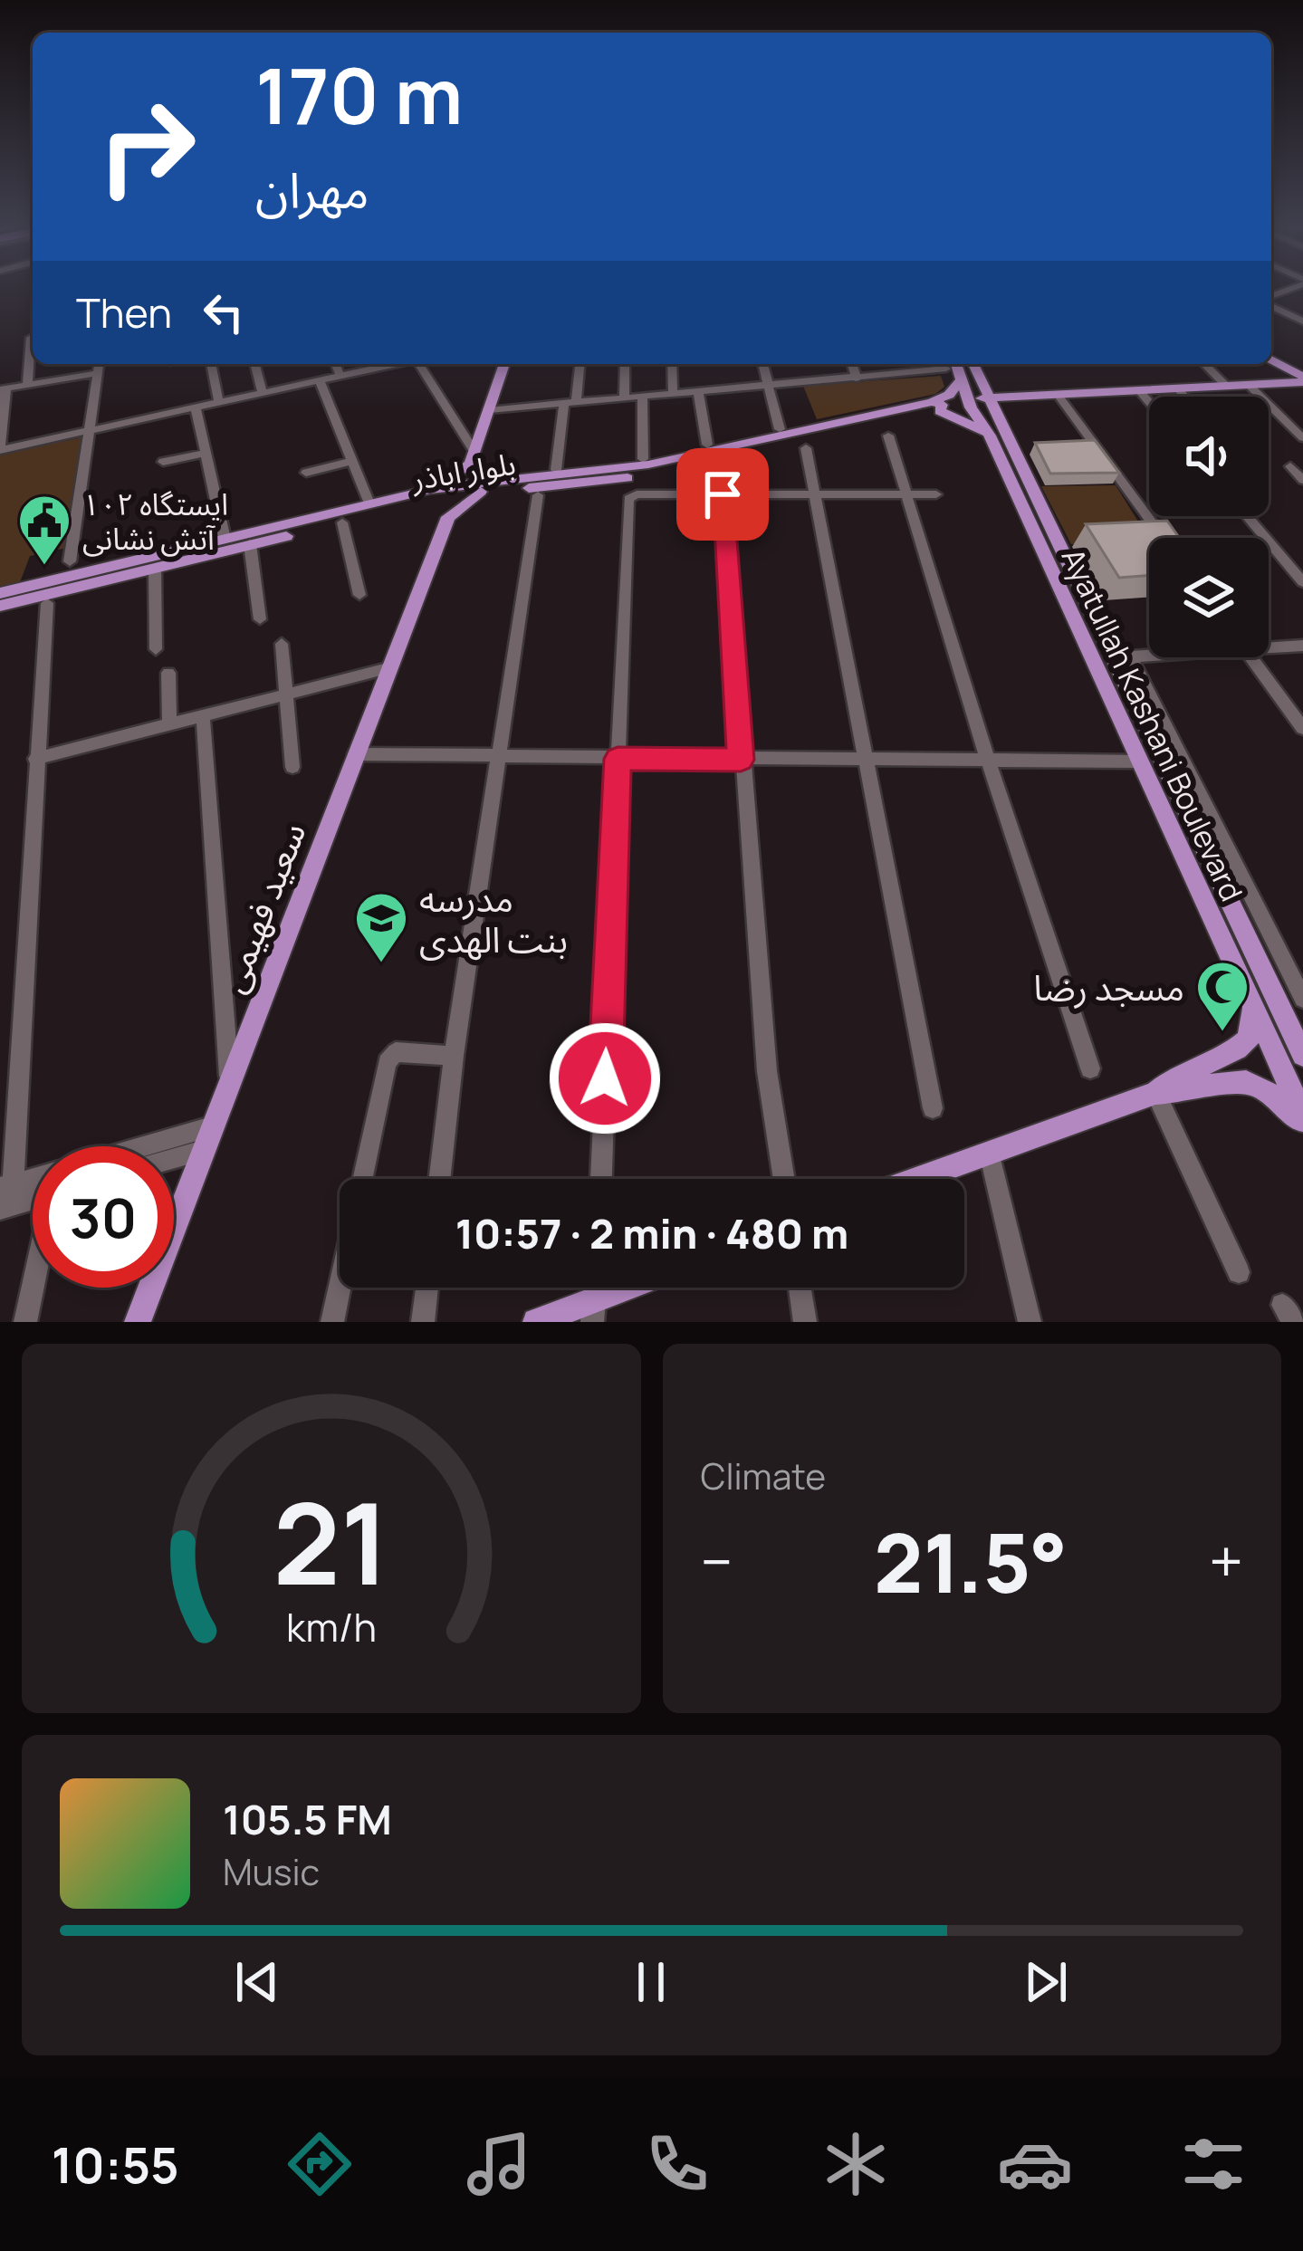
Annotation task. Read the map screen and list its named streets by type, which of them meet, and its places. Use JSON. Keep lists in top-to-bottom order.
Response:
{
  "streets": {
    "main road": ["بلوار اباذر", "Ayatullah Kashani Boulevard", "سعید فهیمی"]
  },
  "places": {
    "public building": ["ایستگاه ۱۰۲ آتش نشانی"],
    "school or university": ["مدرسه بنت الهدی"],
    "mosque": ["مسجد رضا"]
  },
  "page": {
    "turn": ["170 m", "مهران"],
    "then": "Then",
    "limit": "30",
    "trip": "10:57 · 2 min · 480 m",
    "tile": "Climate",
    "heat": ["−", "21.5°", "+"],
    "song": ["105.5 FM", "Music"],
    "tabs": "10:55",
    "gauge": ["21", "km/h"]
  }
}
